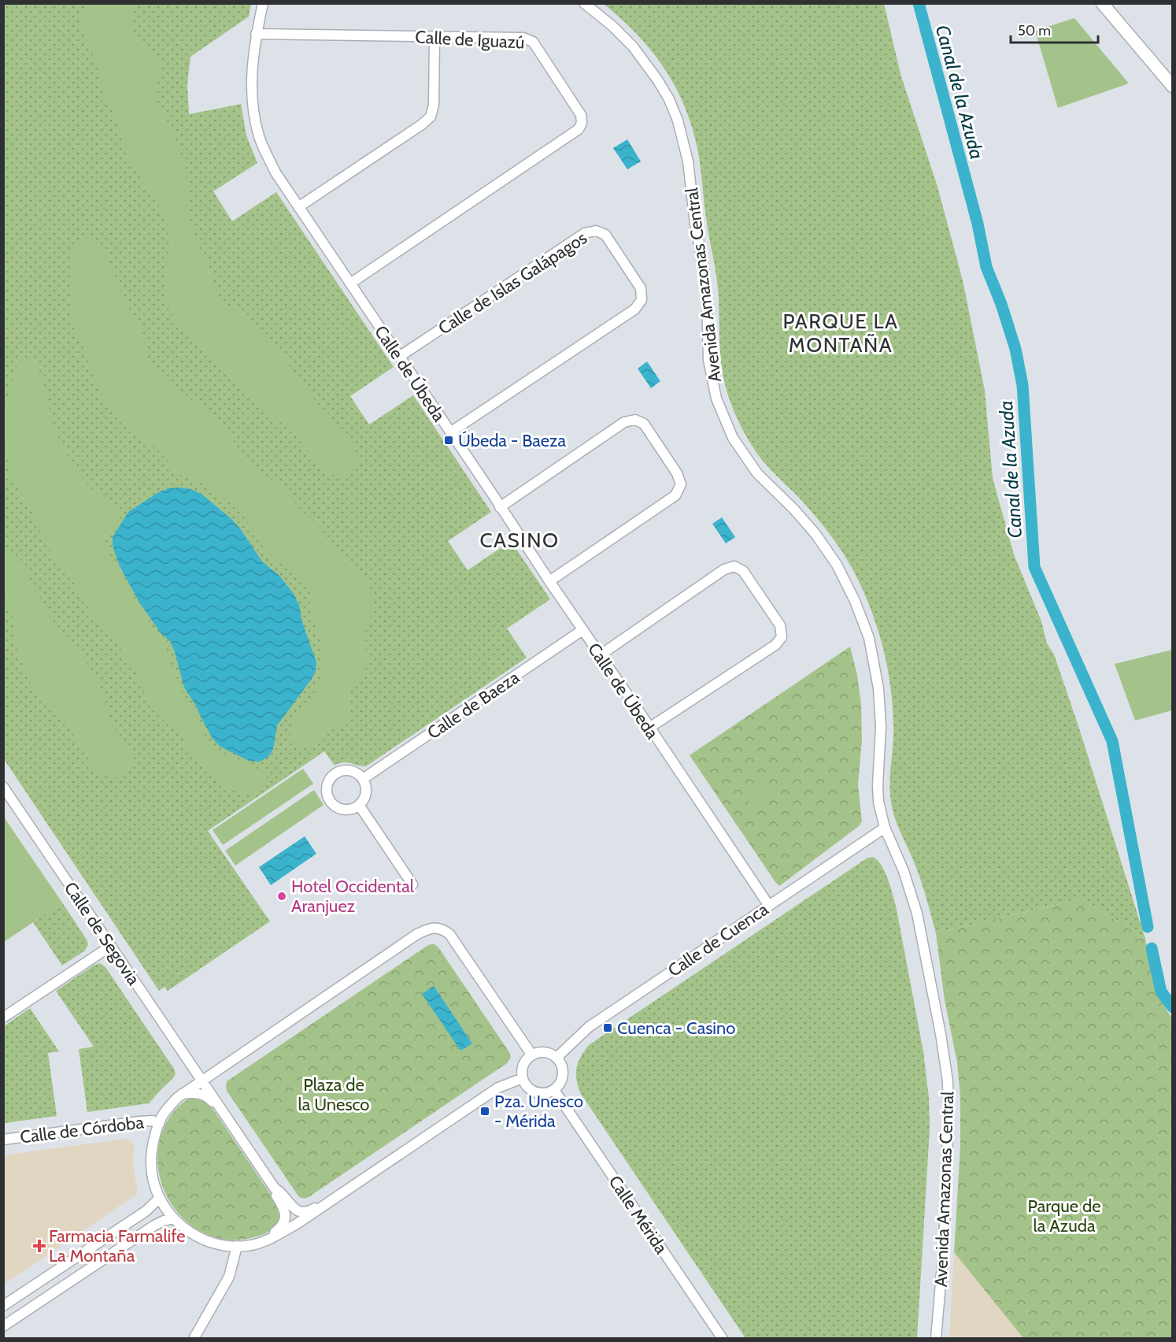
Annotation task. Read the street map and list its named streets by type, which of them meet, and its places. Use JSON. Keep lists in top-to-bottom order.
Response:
{
  "streets": {
    "street": [
      "Calle de Iguazú",
      "Calle de Islas Galápagos",
      "Avenida Amazonas Central",
      "Calle de Úbeda",
      "Calle de Baeza",
      "Calle de Segovia",
      "Calle de Cuenca",
      "Calle de Córdoba",
      "Calle Mérida"
    ]
  },
  "crossings": [
    ["Calle de Iguazú", "Calle de Úbeda"],
    ["Calle de Islas Galápagos", "Calle de Úbeda"],
    ["Avenida Amazonas Central", "Calle de Cuenca"],
    ["Calle de Úbeda", "Calle de Baeza"],
    ["Calle de Úbeda", "Calle de Cuenca"],
    ["Calle de Cuenca", "Calle Mérida"]
  ],
  "districts": ["PARQUE LA MONTAÑA", "CASINO"],
  "water": ["Canal de la Azuda"],
  "parks": ["Plaza de la Unesco", "Parque de la Azuda"],
  "places": {
    "transit": ["Úbeda - Baeza", "Cuenca - Casino", "Pza. Unesco - Mérida"],
    "other": ["Hotel Occidental Aranjuez"],
    "health": ["Farmacia Farmalife La Montaña"]
  },
  "scale_bar": "50 m"
}
